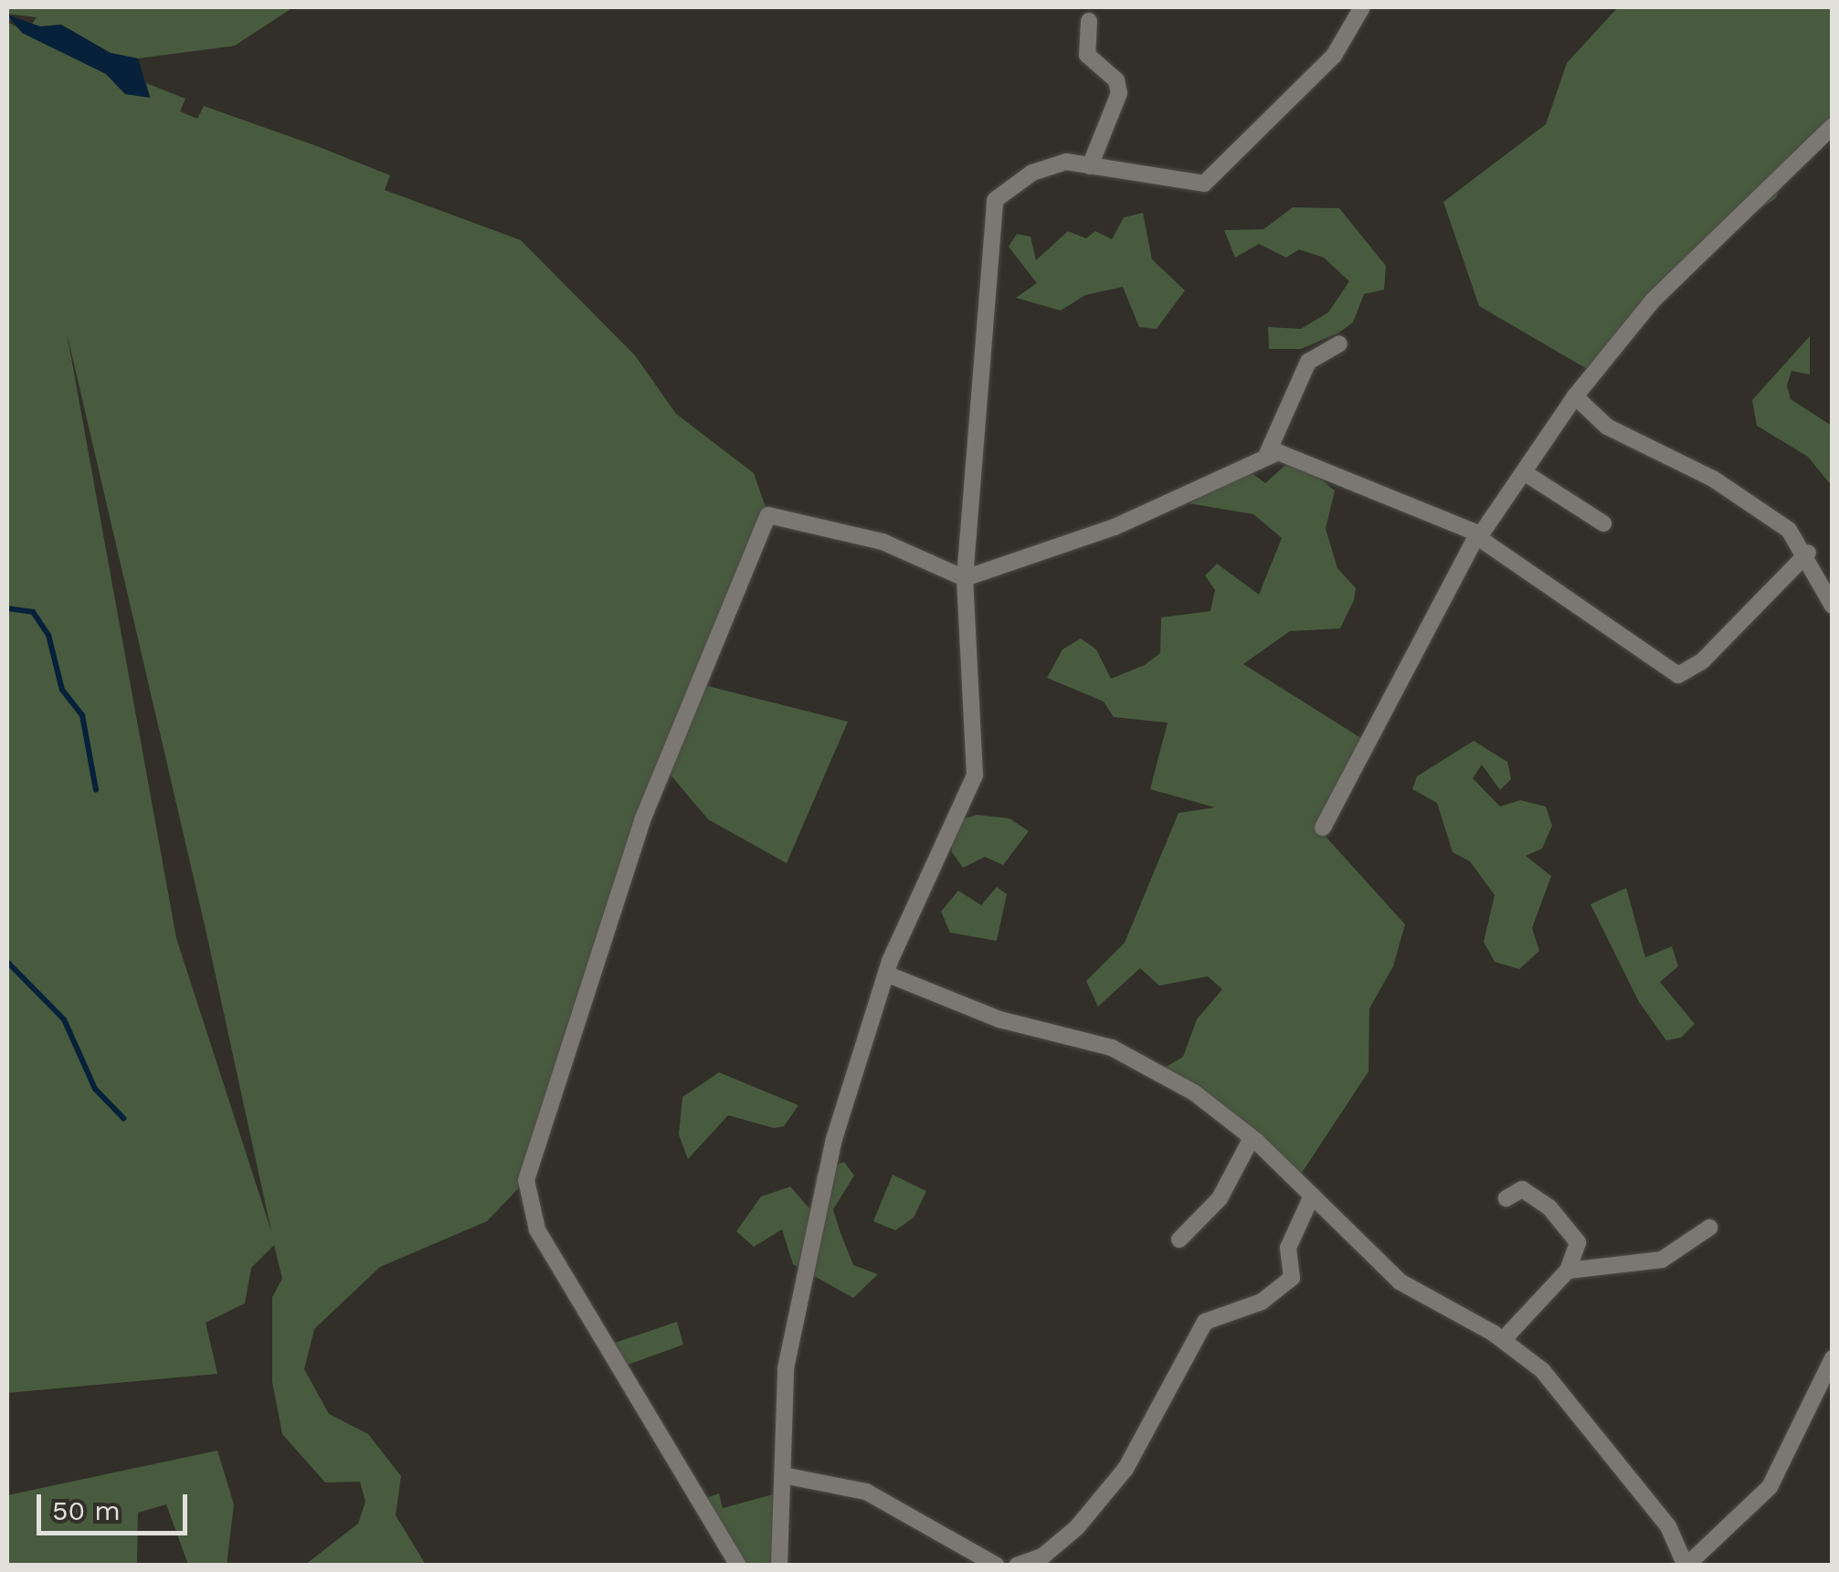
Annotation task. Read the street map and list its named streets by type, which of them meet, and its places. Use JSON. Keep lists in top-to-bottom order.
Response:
{
  "scale_bar": "50 m"
}
